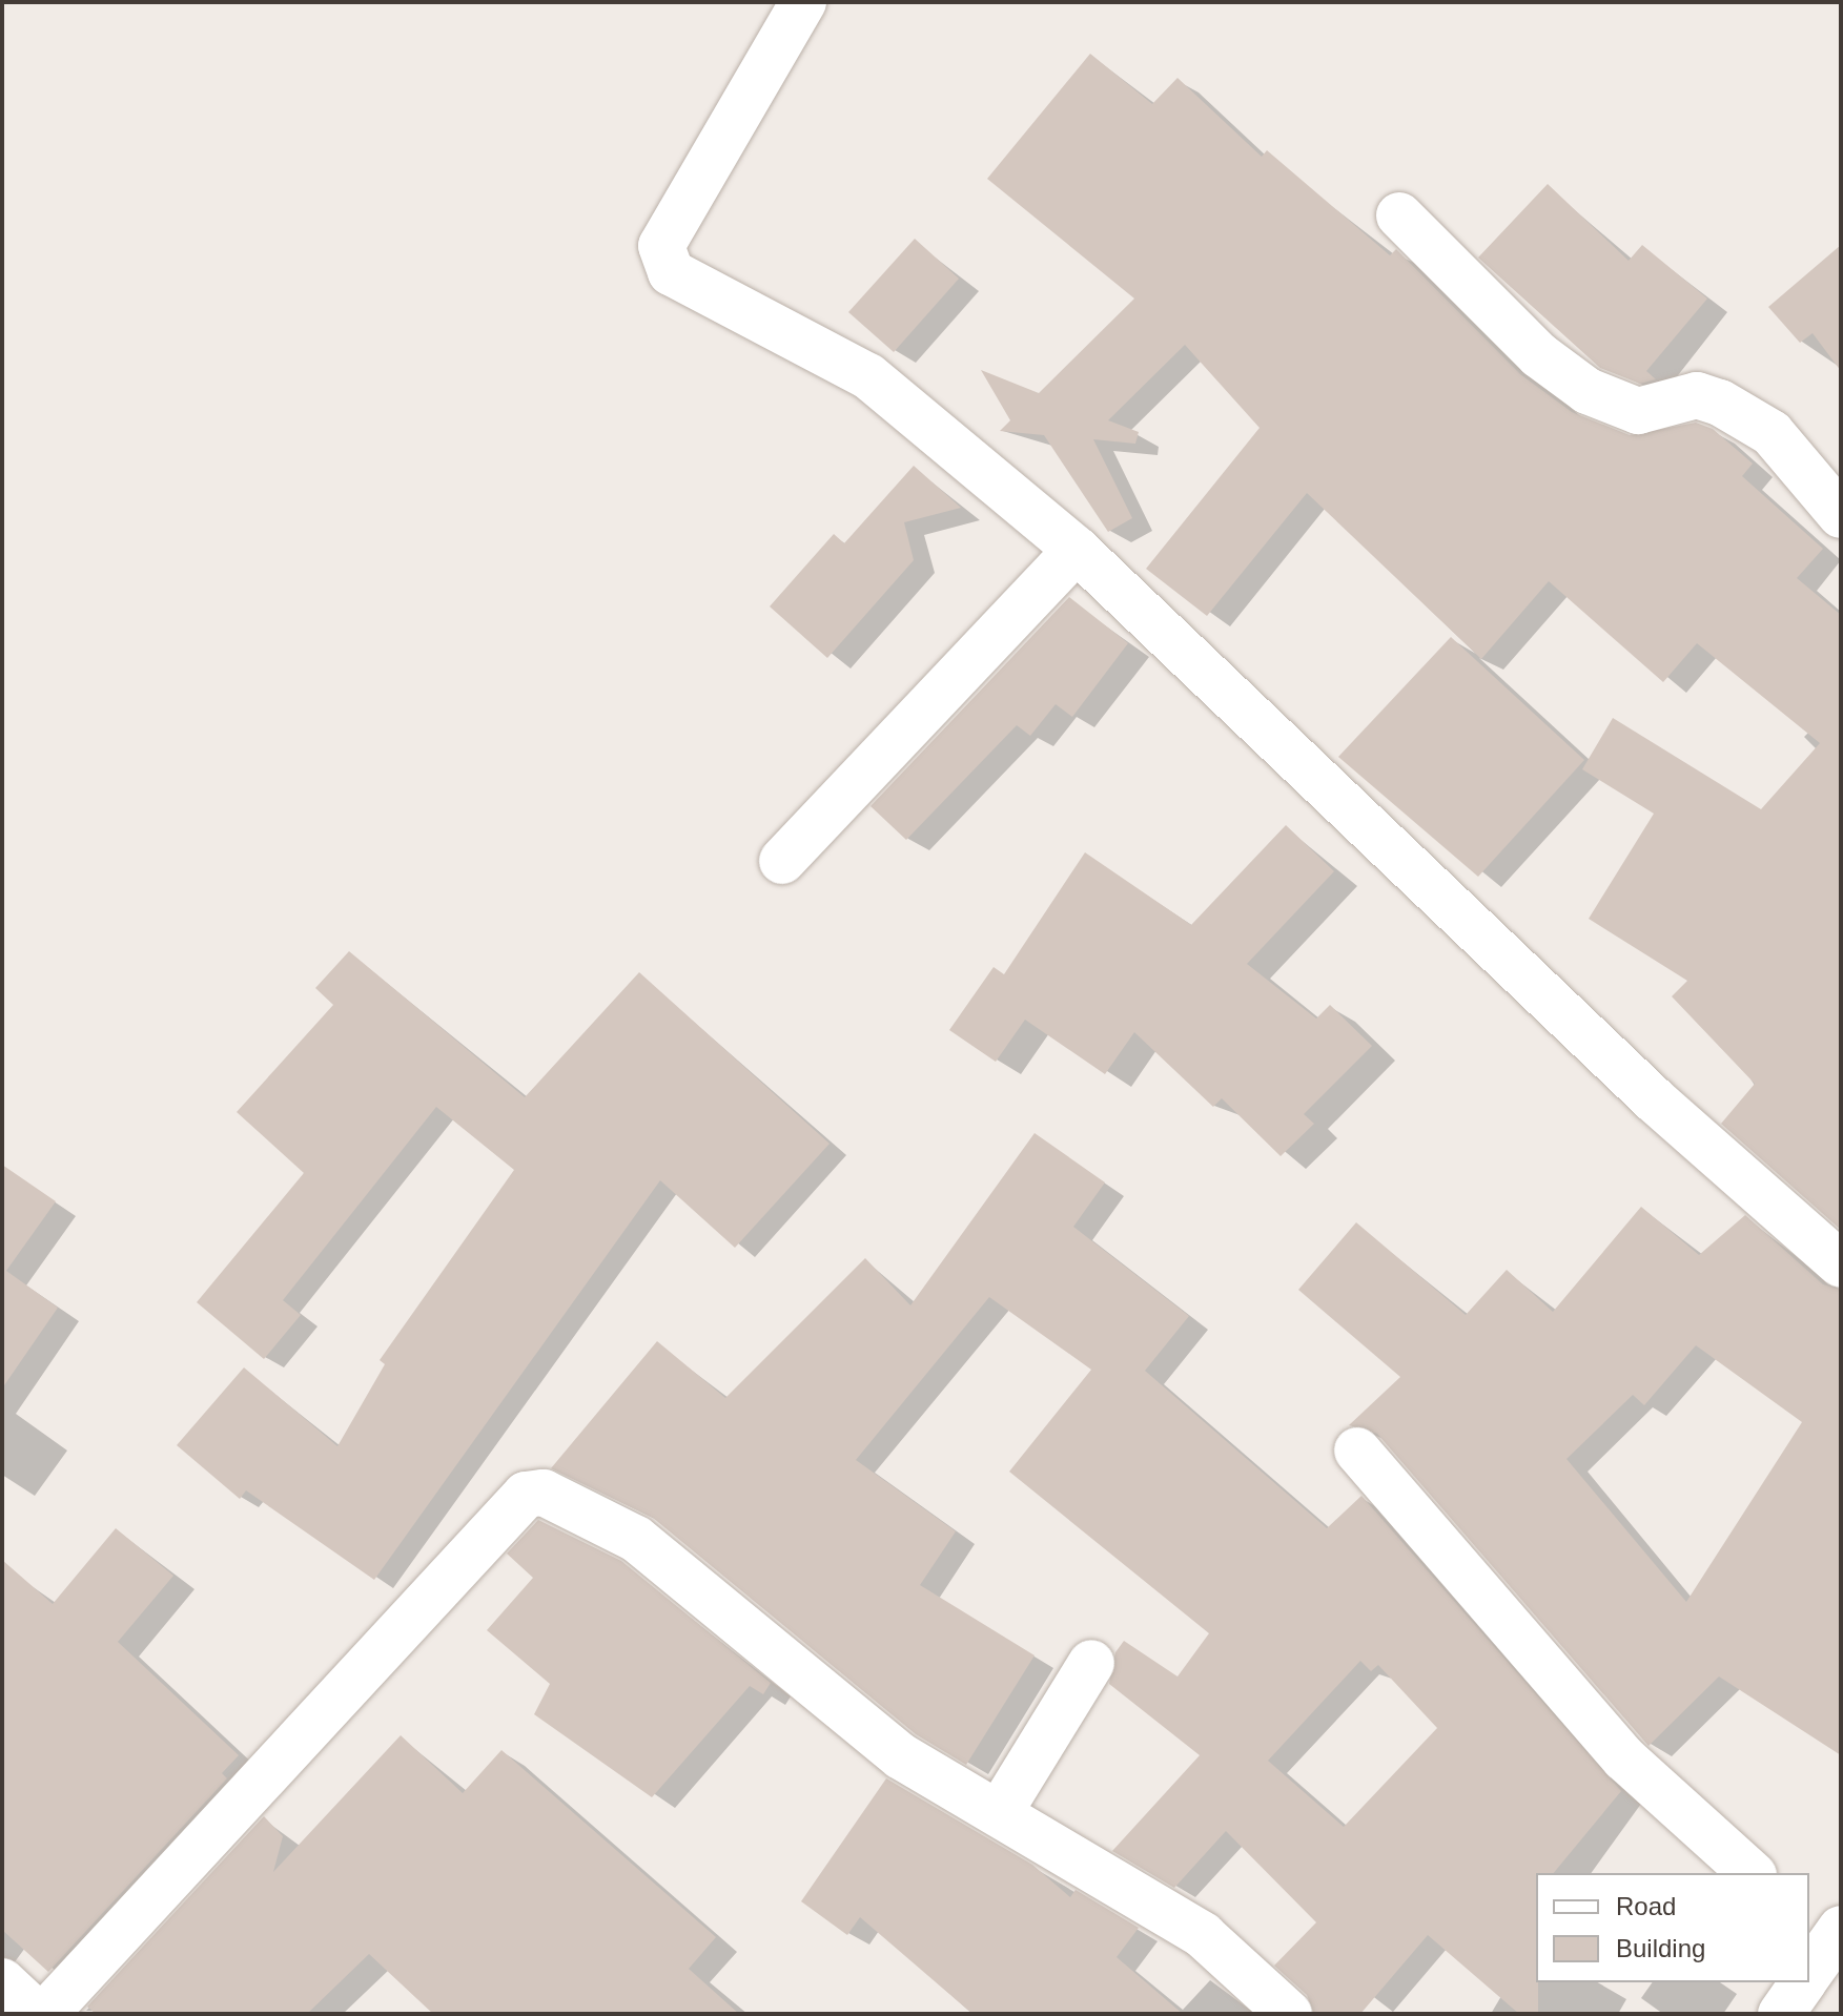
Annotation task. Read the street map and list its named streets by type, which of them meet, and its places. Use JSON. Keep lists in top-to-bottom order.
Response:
{
  "legend": ["Road", "Building"]
}
